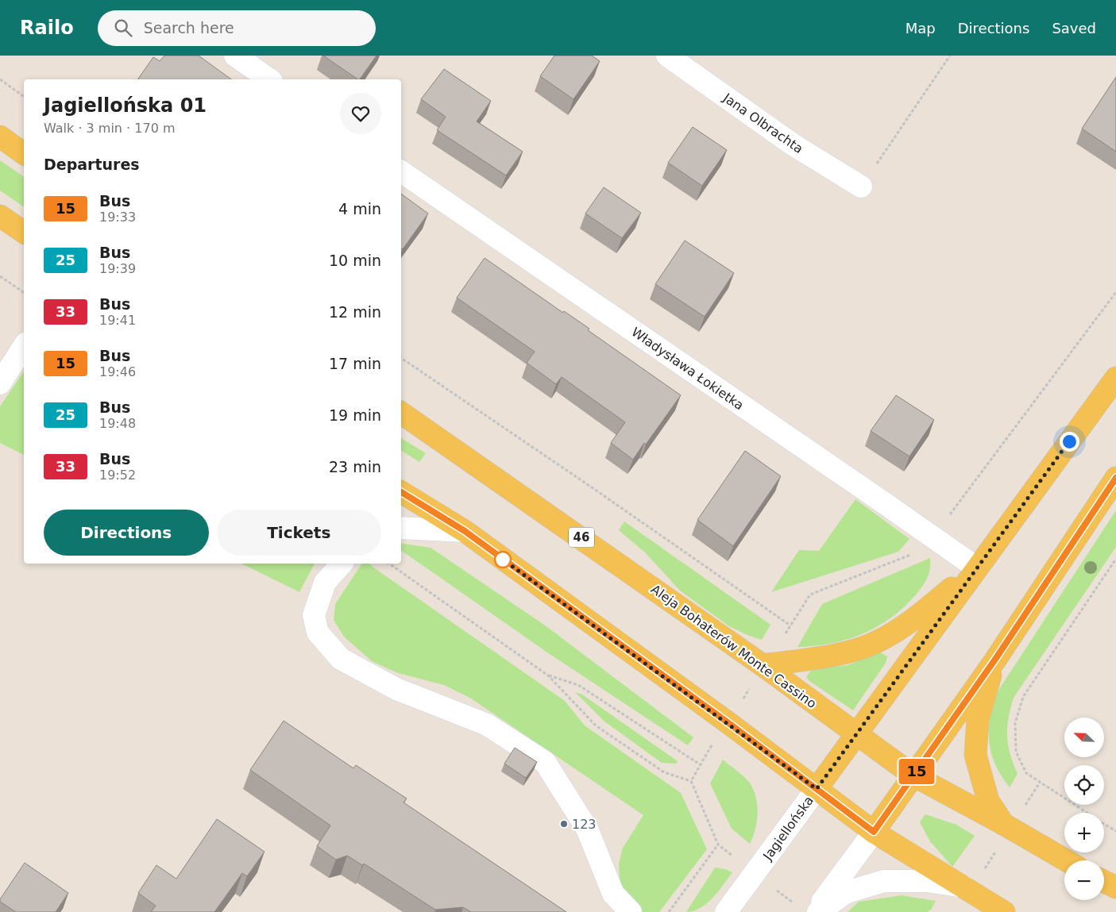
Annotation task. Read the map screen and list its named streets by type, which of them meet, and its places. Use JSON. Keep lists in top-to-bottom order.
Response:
{
  "streets": {
    "main road": ["46", "Aleja Bohaterów Monte Cassino", "Jagiellońska"],
    "street": ["Jana Olbrachta", "Władysława Łokietka"]
  },
  "crossings": [
    ["Władysława Łokietka", "Jagiellońska"],
    ["Aleja Bohaterów Monte Cassino", "Jagiellońska"]
  ],
  "places": ["123"],
  "lines": ["bus line 15"],
  "north": "top left",
  "page": {
    "header": "Railo",
    "search": "Search here",
    "nav": ["Map", "Directions", "Saved"],
    "on_map": "15",
    "heading": [
      ["Jagiellońska 01", "Walk · 3 min · 170 m"],
      "Departures"
    ],
    "list": [
      {
        "mark": "15",
        "name": "Bus",
        "note": "19:33",
        "value": "4 min"
      },
      {
        "mark": "25",
        "name": "Bus",
        "note": "19:39",
        "value": "10 min"
      },
      {
        "mark": "33",
        "name": "Bus",
        "note": "19:41",
        "value": "12 min"
      },
      {
        "mark": "15",
        "name": "Bus",
        "note": "19:46",
        "value": "17 min"
      },
      {
        "mark": "25",
        "name": "Bus",
        "note": "19:48",
        "value": "19 min"
      },
      {
        "mark": "33",
        "name": "Bus",
        "note": "19:52",
        "value": "23 min"
      }
    ],
    "buttons": ["Directions", "Tickets"],
    "map_buttons": ["+", "−"]
  }
}
